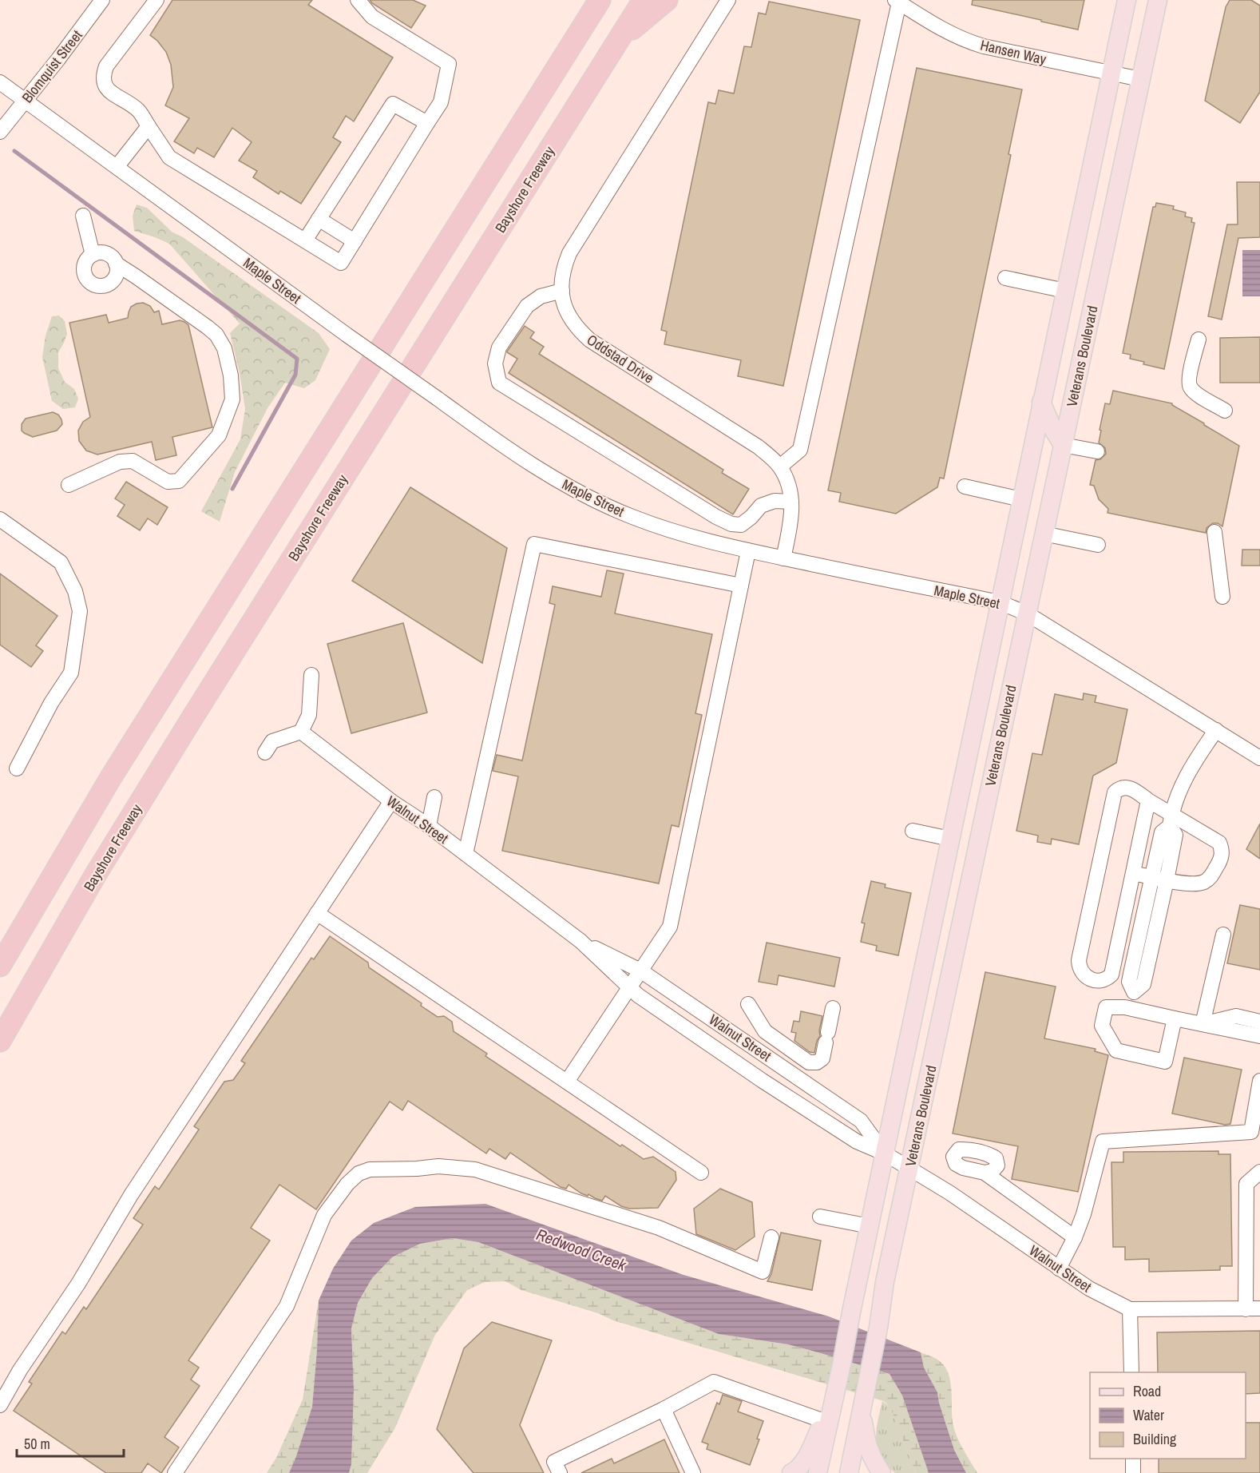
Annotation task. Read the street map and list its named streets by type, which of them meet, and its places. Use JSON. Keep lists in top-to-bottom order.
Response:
{
  "streets": {
    "highway": ["Bayshore Freeway"],
    "main road": ["Veterans Boulevard"],
    "street": [
      "Hansen Way",
      "Blomquist Street",
      "Maple Street",
      "Oddstad Drive",
      "Walnut Street"
    ]
  },
  "crossings": [
    ["Hansen Way", "Veterans Boulevard"],
    ["Blomquist Street", "Maple Street"],
    ["Maple Street", "Veterans Boulevard"],
    ["Maple Street", "Oddstad Drive"],
    ["Veterans Boulevard", "Walnut Street"]
  ],
  "water": ["Redwood Creek"],
  "legend": ["Road", "Water", "Building"],
  "scale_bar": "50 m"
}
